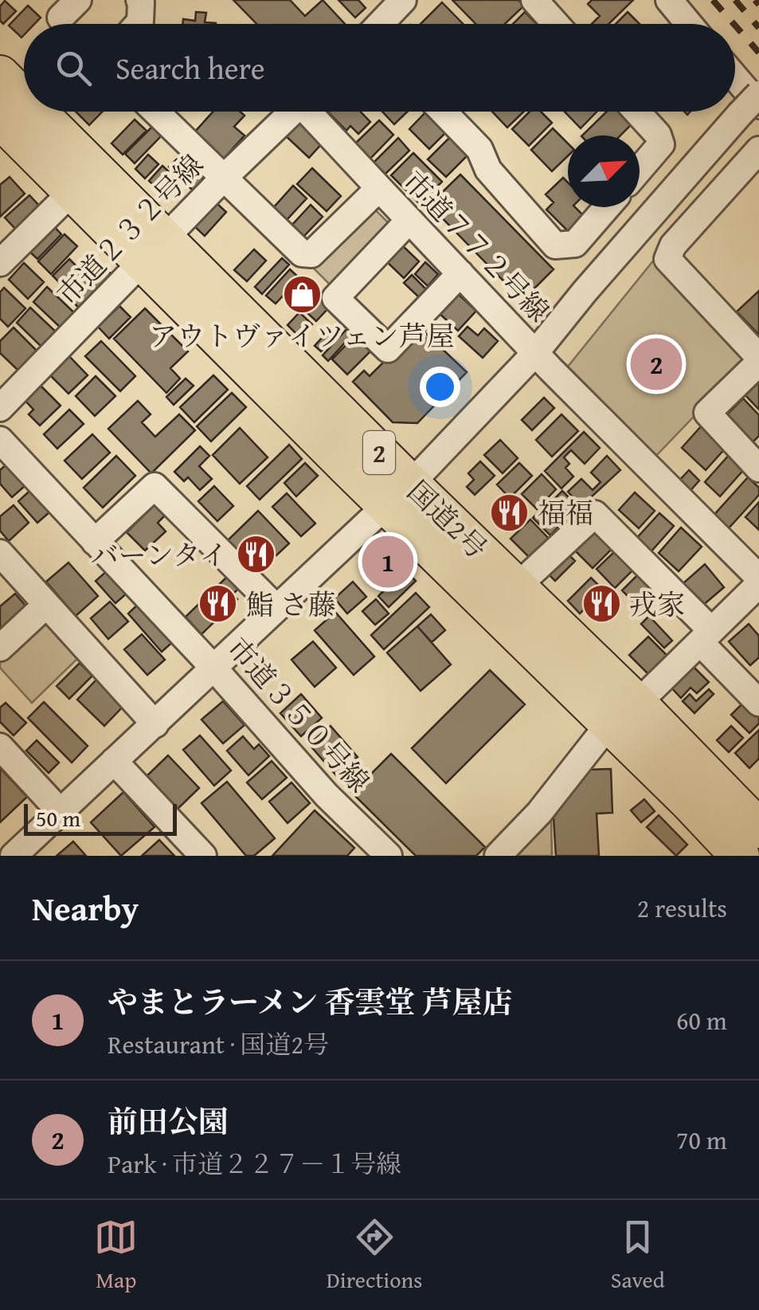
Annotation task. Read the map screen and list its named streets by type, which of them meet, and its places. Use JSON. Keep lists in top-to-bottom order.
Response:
{
  "streets": {
    "highway": ["2", "国道2号"],
    "street": ["市道２３２号線", "市道７７２号線", "市道３５０号線"]
  },
  "crossings": [
    ["市道２３２号線", "市道７７２号線"],
    ["市道２３２号線", "国道2号"]
  ],
  "places": {
    "shop": ["アウトヴァイツェン芦屋"],
    "restaurant": [
      "福福",
      "バーンタイ",
      "鮨 さ藤",
      "戎家"
    ]
  },
  "scale_bar": "50 m",
  "north": "top right",
  "page": {
    "search": "Search here",
    "pins": ["2", "1"],
    "scale": "50 m",
    "heading": ["Nearby", "2 results"],
    "list": [
      {
        "mark": "1",
        "name": "やまとラーメン 香雲堂 芦屋店",
        "note": "Restaurant · 国道2号",
        "value": "60 m"
      },
      {
        "mark": "2",
        "name": "前田公園",
        "note": "Park · 市道２２７－１号線",
        "value": "70 m"
      }
    ],
    "nav": ["Map", "Directions", "Saved"]
  }
}
